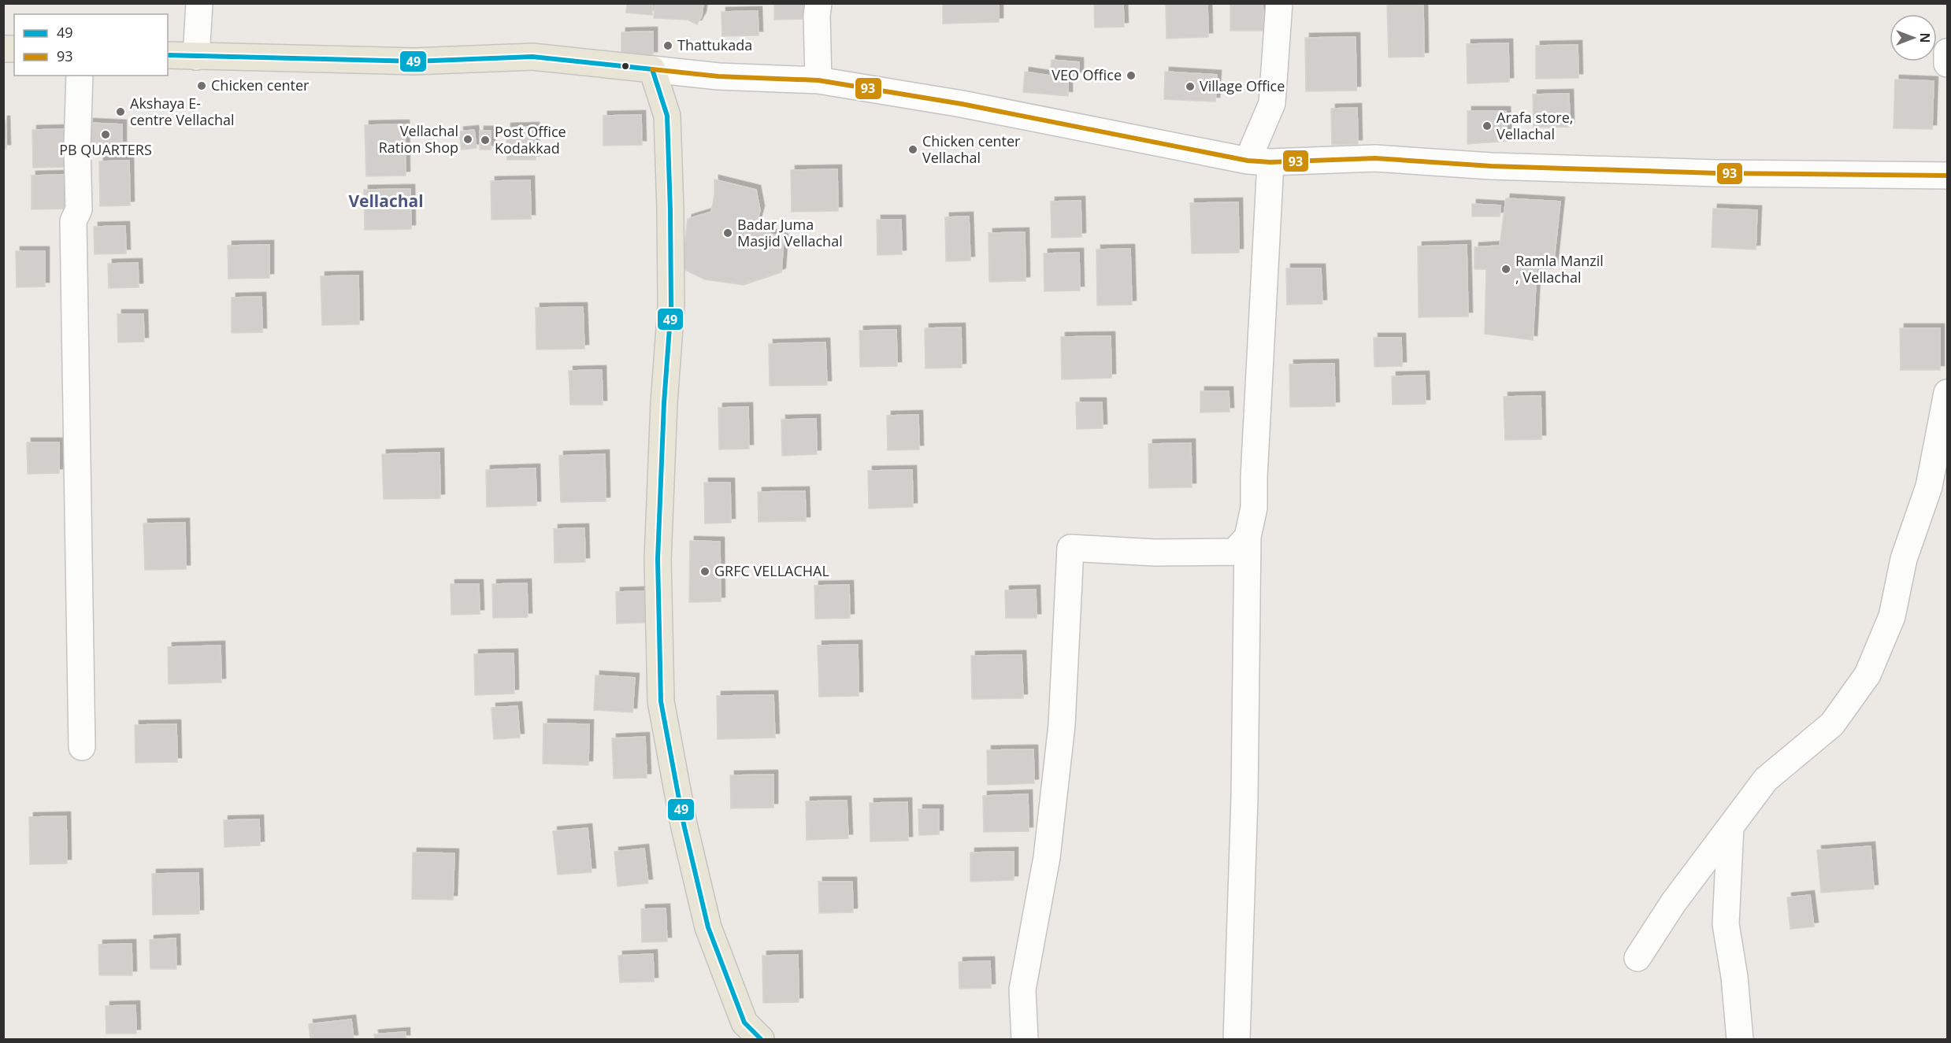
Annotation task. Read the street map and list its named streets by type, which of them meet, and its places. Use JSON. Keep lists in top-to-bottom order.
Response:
{
  "districts": ["Vellachal"],
  "places": [
    "Thattukada",
    "VEO Office",
    "Chicken center",
    "Village Office",
    "Akshaya E- centre Vellachal",
    "Arafa store, Vellachal",
    "PB QUARTERS",
    "Vellachal Ration Shop",
    "Post Office Kodakkad",
    "Chicken center Vellachal",
    "Badar Juma Masjid Vellachal",
    "Ramla Manzil , Vellachal",
    "GRFC VELLACHAL"
  ],
  "lines": ["transit line 49", "transit line 93"],
  "legend": ["49", "93"],
  "north": "right"
}
